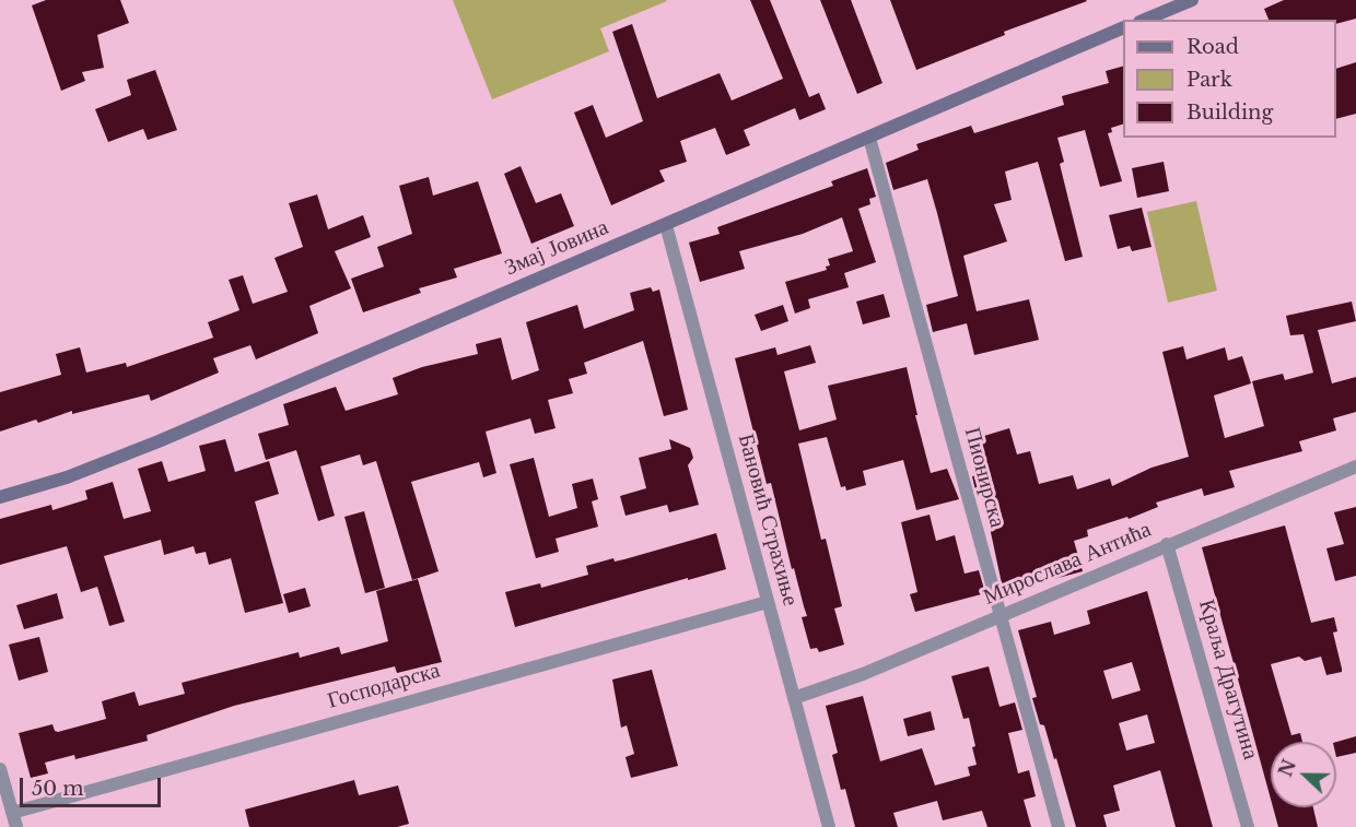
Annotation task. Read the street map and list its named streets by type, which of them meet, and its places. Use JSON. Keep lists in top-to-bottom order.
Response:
{
  "streets": {
    "street": [
      "Змај Јовина",
      "Пионирска",
      "Бановић Страхиње",
      "Мирослава Антића",
      "Краља Драгутина",
      "Господарска"
    ]
  },
  "crossings": [
    ["Змај Јовина", "Пионирска"],
    ["Змај Јовина", "Бановић Страхиње"],
    ["Пионирска", "Мирослава Антића"],
    ["Бановић Страхиње", "Мирослава Антића"],
    ["Бановић Страхиње", "Господарска"],
    ["Мирослава Антића", "Краља Драгутина"]
  ],
  "legend": ["Road", "Park", "Building"],
  "scale_bar": "50 m",
  "north": "left"
}
